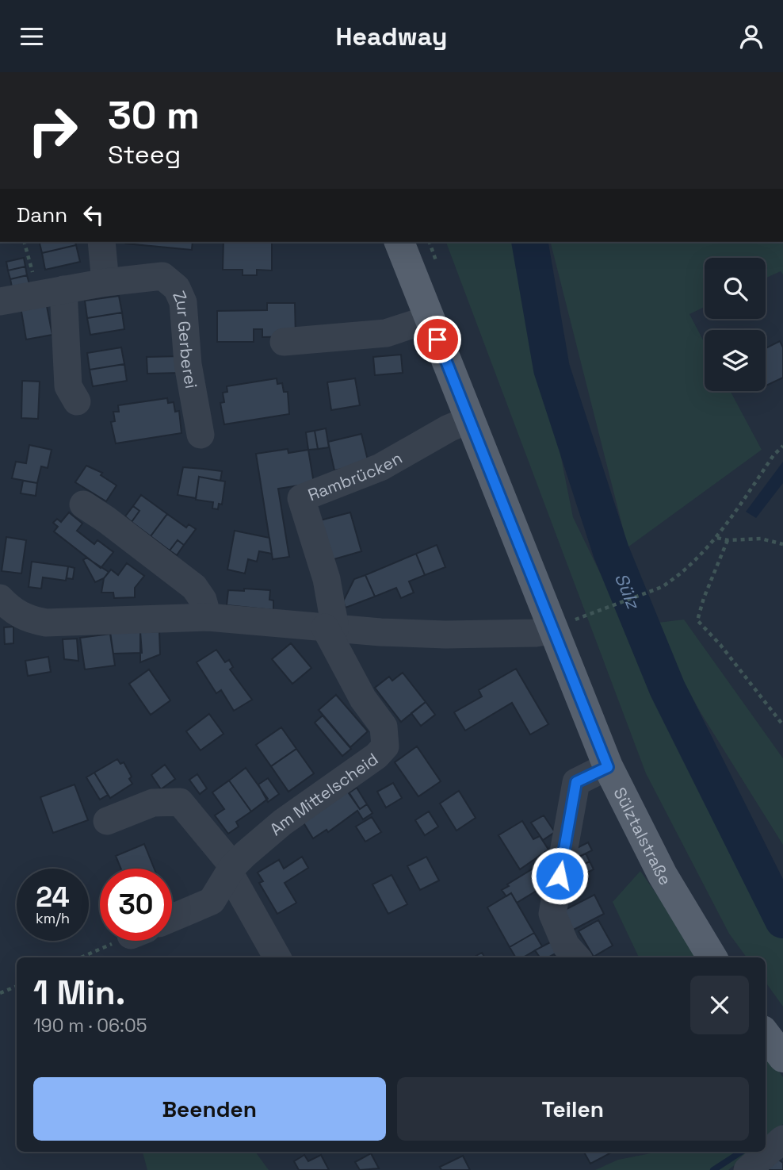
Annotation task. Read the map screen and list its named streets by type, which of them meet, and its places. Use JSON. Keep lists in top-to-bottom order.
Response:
{
  "streets": {
    "main road": ["Sülztalstraße"],
    "street": ["Zur Gerberei", "Rambrücken", "Am Mittelscheid"]
  },
  "crossings": [
    ["Rambrücken", "Am Mittelscheid"],
    ["Rambrücken", "Sülztalstraße"]
  ],
  "water": ["Sülz"],
  "page": {
    "header": "Headway",
    "turn": ["30 m", "Steeg"],
    "then": "Dann",
    "speed": "24 km/h",
    "limit": "30",
    "heading": ["1 Min.", "190 m · 06:05"],
    "buttons": ["Beenden", "Teilen"]
  }
}
